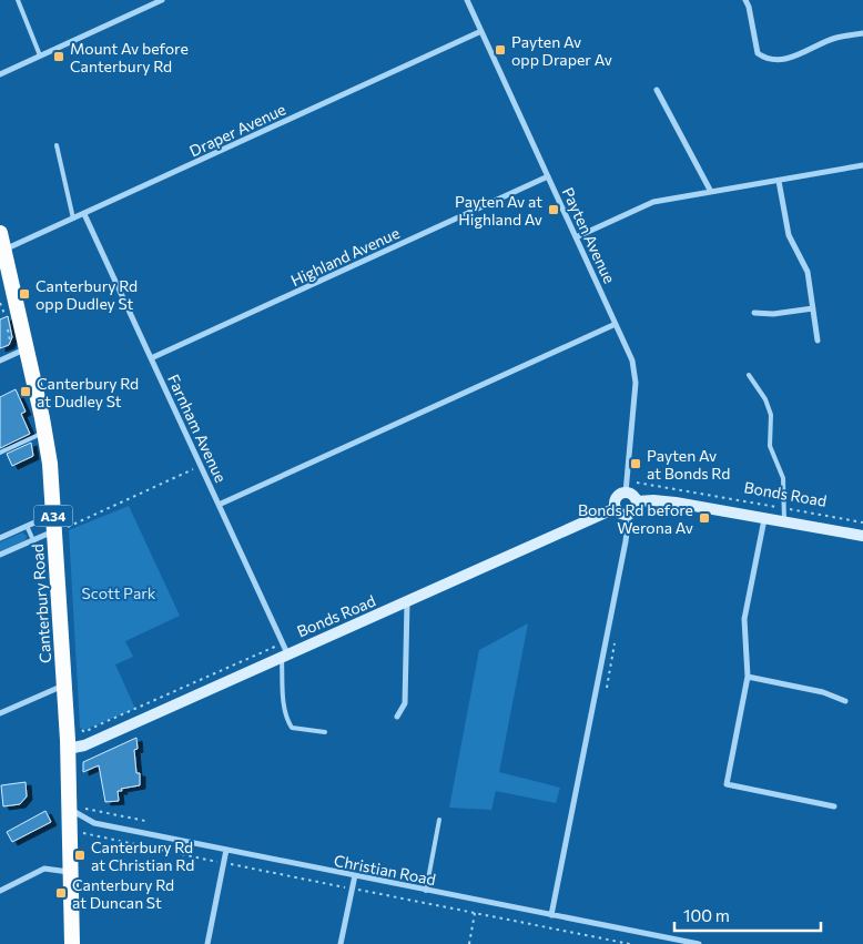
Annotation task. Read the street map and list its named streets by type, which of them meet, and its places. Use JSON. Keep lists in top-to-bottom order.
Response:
{
  "streets": {
    "highway": ["A34", "Canterbury Road"],
    "main road": ["Bonds Road"],
    "street": [
      "Draper Avenue",
      "Payten Avenue",
      "Highland Avenue",
      "Farnham Avenue",
      "Christian Road"
    ]
  },
  "crossings": [
    ["Draper Avenue", "Payten Avenue"],
    ["Draper Avenue", "Farnham Avenue"],
    ["Draper Avenue", "Canterbury Road"],
    ["Payten Avenue", "Highland Avenue"],
    ["Payten Avenue", "Bonds Road"],
    ["Highland Avenue", "Farnham Avenue"],
    ["Farnham Avenue", "Bonds Road"],
    ["Bonds Road", "Canterbury Road"],
    ["Canterbury Road", "Christian Road"]
  ],
  "parks": ["Scott Park"],
  "places": {
    "transit": [
      "Payten Av opp Draper Av",
      "Mount Av before Canterbury Rd",
      "Payten Av at Highland Av",
      "Canterbury Rd opp Dudley St",
      "Canterbury Rd at Dudley St",
      "Payten Av at Bonds Rd",
      "Bonds Rd before Werona Av",
      "Canterbury Rd at Christian Rd",
      "Canterbury Rd at Duncan St"
    ]
  },
  "scale_bar": "100 m"
}
